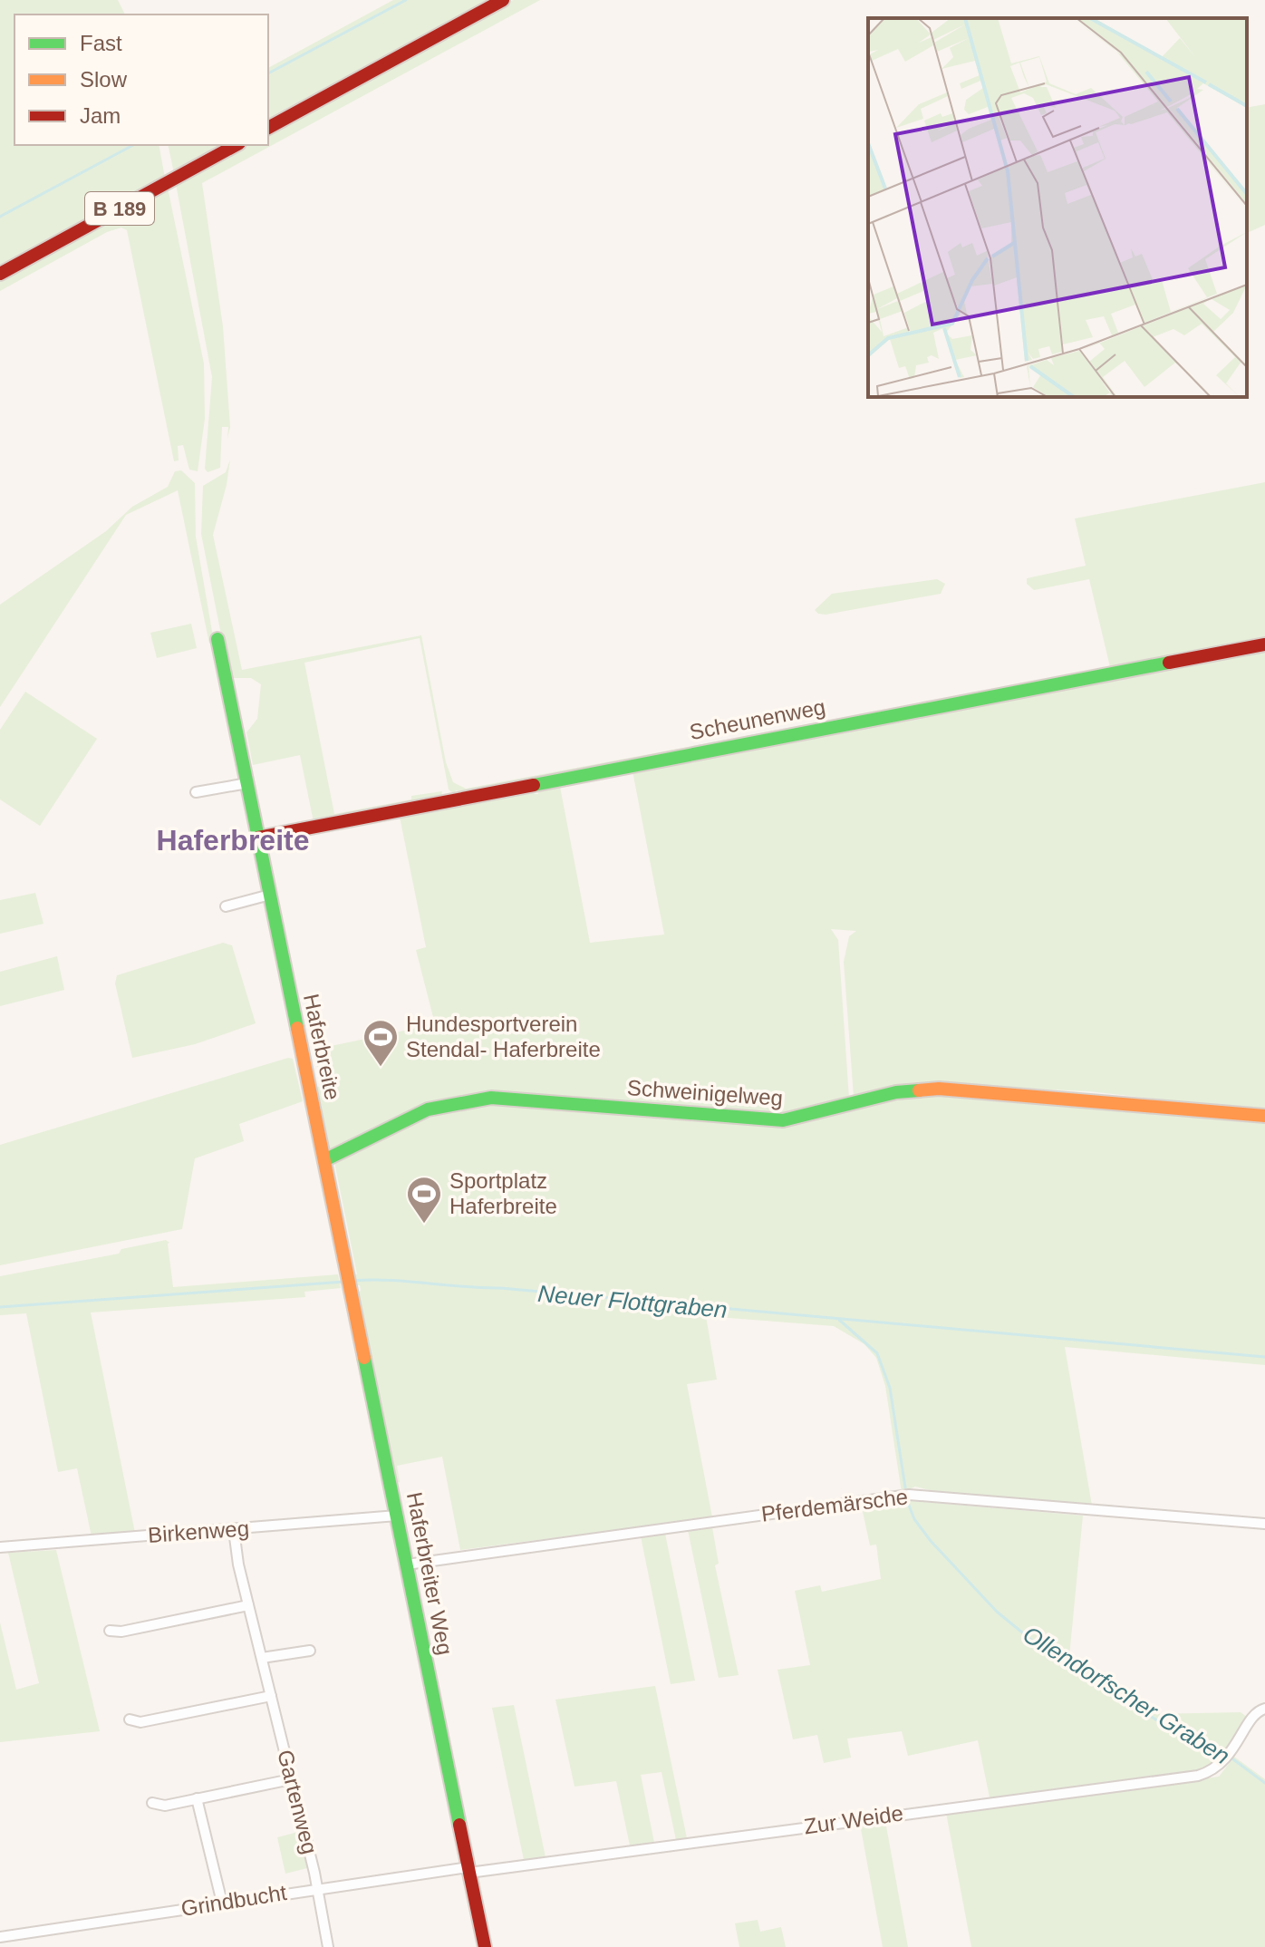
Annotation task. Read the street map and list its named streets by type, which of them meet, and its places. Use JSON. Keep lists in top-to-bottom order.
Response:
{
  "streets": {
    "street": [
      "B 189",
      "Scheunenweg",
      "Haferbreite",
      "Schweinigelweg",
      "Pferdemärsche",
      "Birkenweg",
      "Haferbreiter Weg",
      "Gartenweg",
      "Zur Weide",
      "Grindbucht"
    ]
  },
  "crossings": [
    ["Scheunenweg", "Haferbreite"],
    ["Haferbreite", "Schweinigelweg"],
    ["Haferbreite", "Haferbreiter Weg"],
    ["Pferdemärsche", "Haferbreiter Weg"],
    ["Birkenweg", "Haferbreiter Weg"],
    ["Birkenweg", "Gartenweg"],
    ["Haferbreiter Weg", "Zur Weide"],
    ["Haferbreiter Weg", "Grindbucht"],
    ["Gartenweg", "Grindbucht"],
    ["Zur Weide", "Grindbucht"]
  ],
  "districts": ["Haferbreite"],
  "water": ["Neuer Flottgraben", "Ollendorfscher Graben"],
  "places": {
    "sports": ["Hundesportverein Stendal- Haferbreite", "Sportplatz Haferbreite"]
  },
  "legend": ["Fast", "Slow", "Jam"]
}
